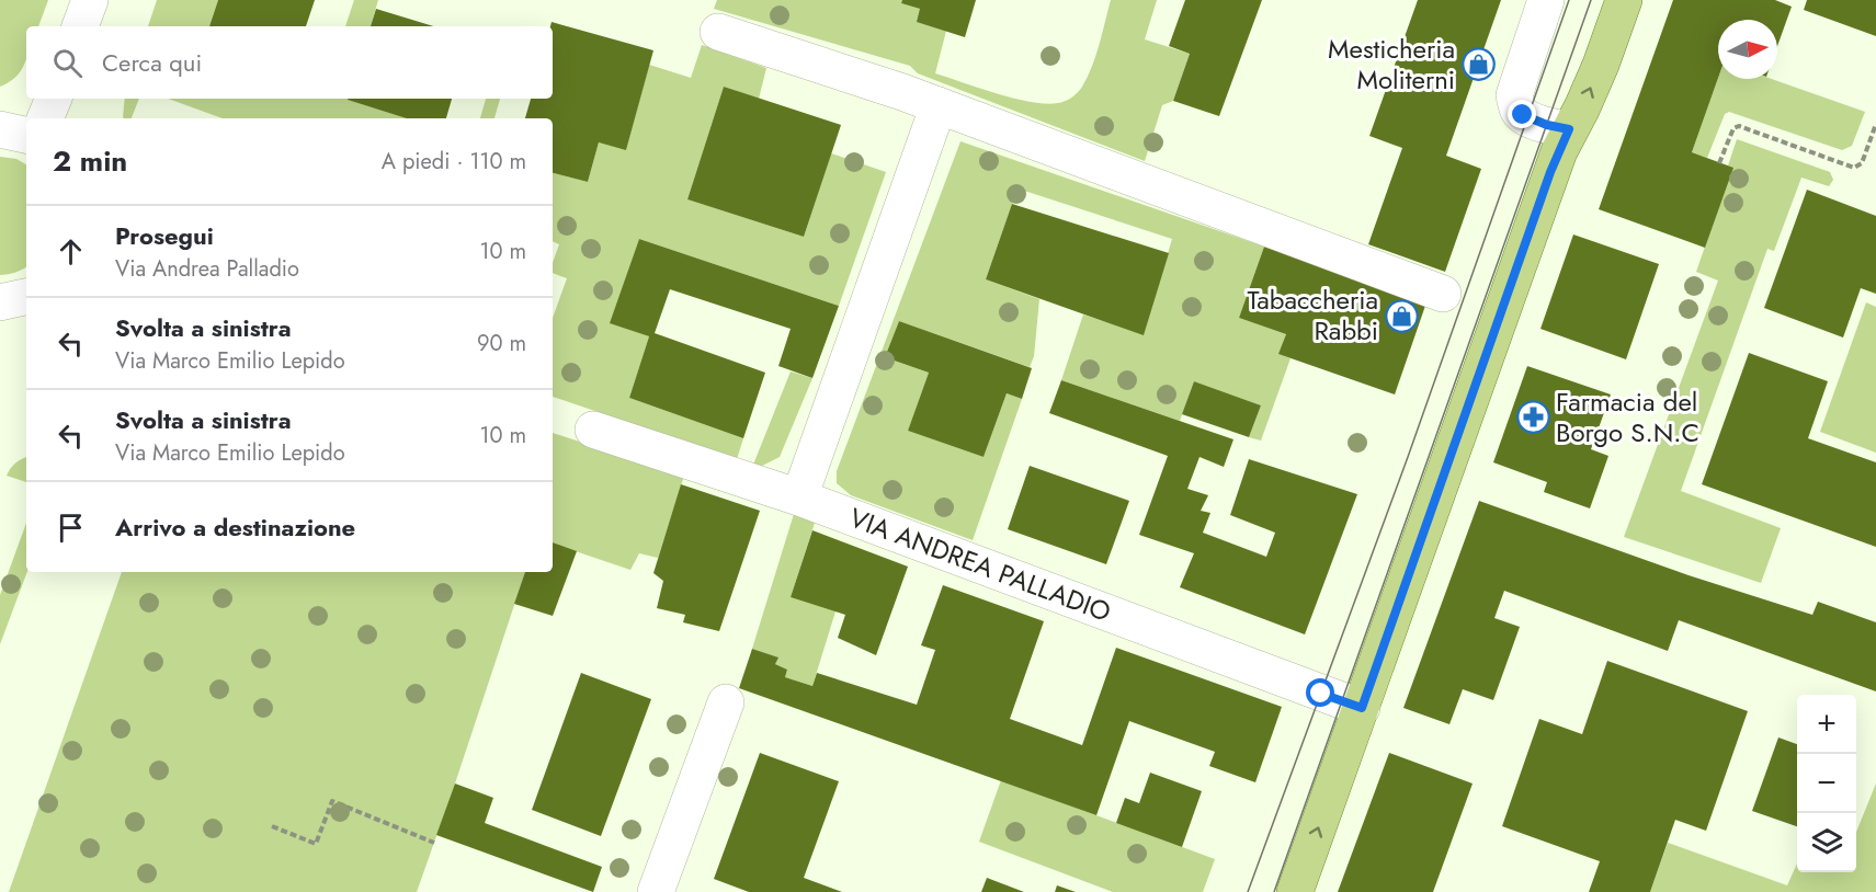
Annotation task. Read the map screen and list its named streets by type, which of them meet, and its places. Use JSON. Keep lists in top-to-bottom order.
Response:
{
  "streets": {
    "lane": ["VIA ANDREA PALLADIO"]
  },
  "places": {
    "shop": ["Mesticheria Moliterni", "Tabaccheria Rabbi"],
    "pharmacy": ["Farmacia del Borgo S.N.C"]
  },
  "north": "right",
  "page": {
    "search": "Cerca qui",
    "heading": ["2 min", "A piedi · 110 m"],
    "list": [
      ["Prosegui", "Via Andrea Palladio", "10 m"],
      ["Svolta a sinistra", "Via Marco Emilio Lepido", "90 m"],
      ["Svolta a sinistra", "Via Marco Emilio Lepido", "10 m"],
      "Arrivo a destinazione"
    ],
    "map_buttons": ["+", "−"]
  }
}
